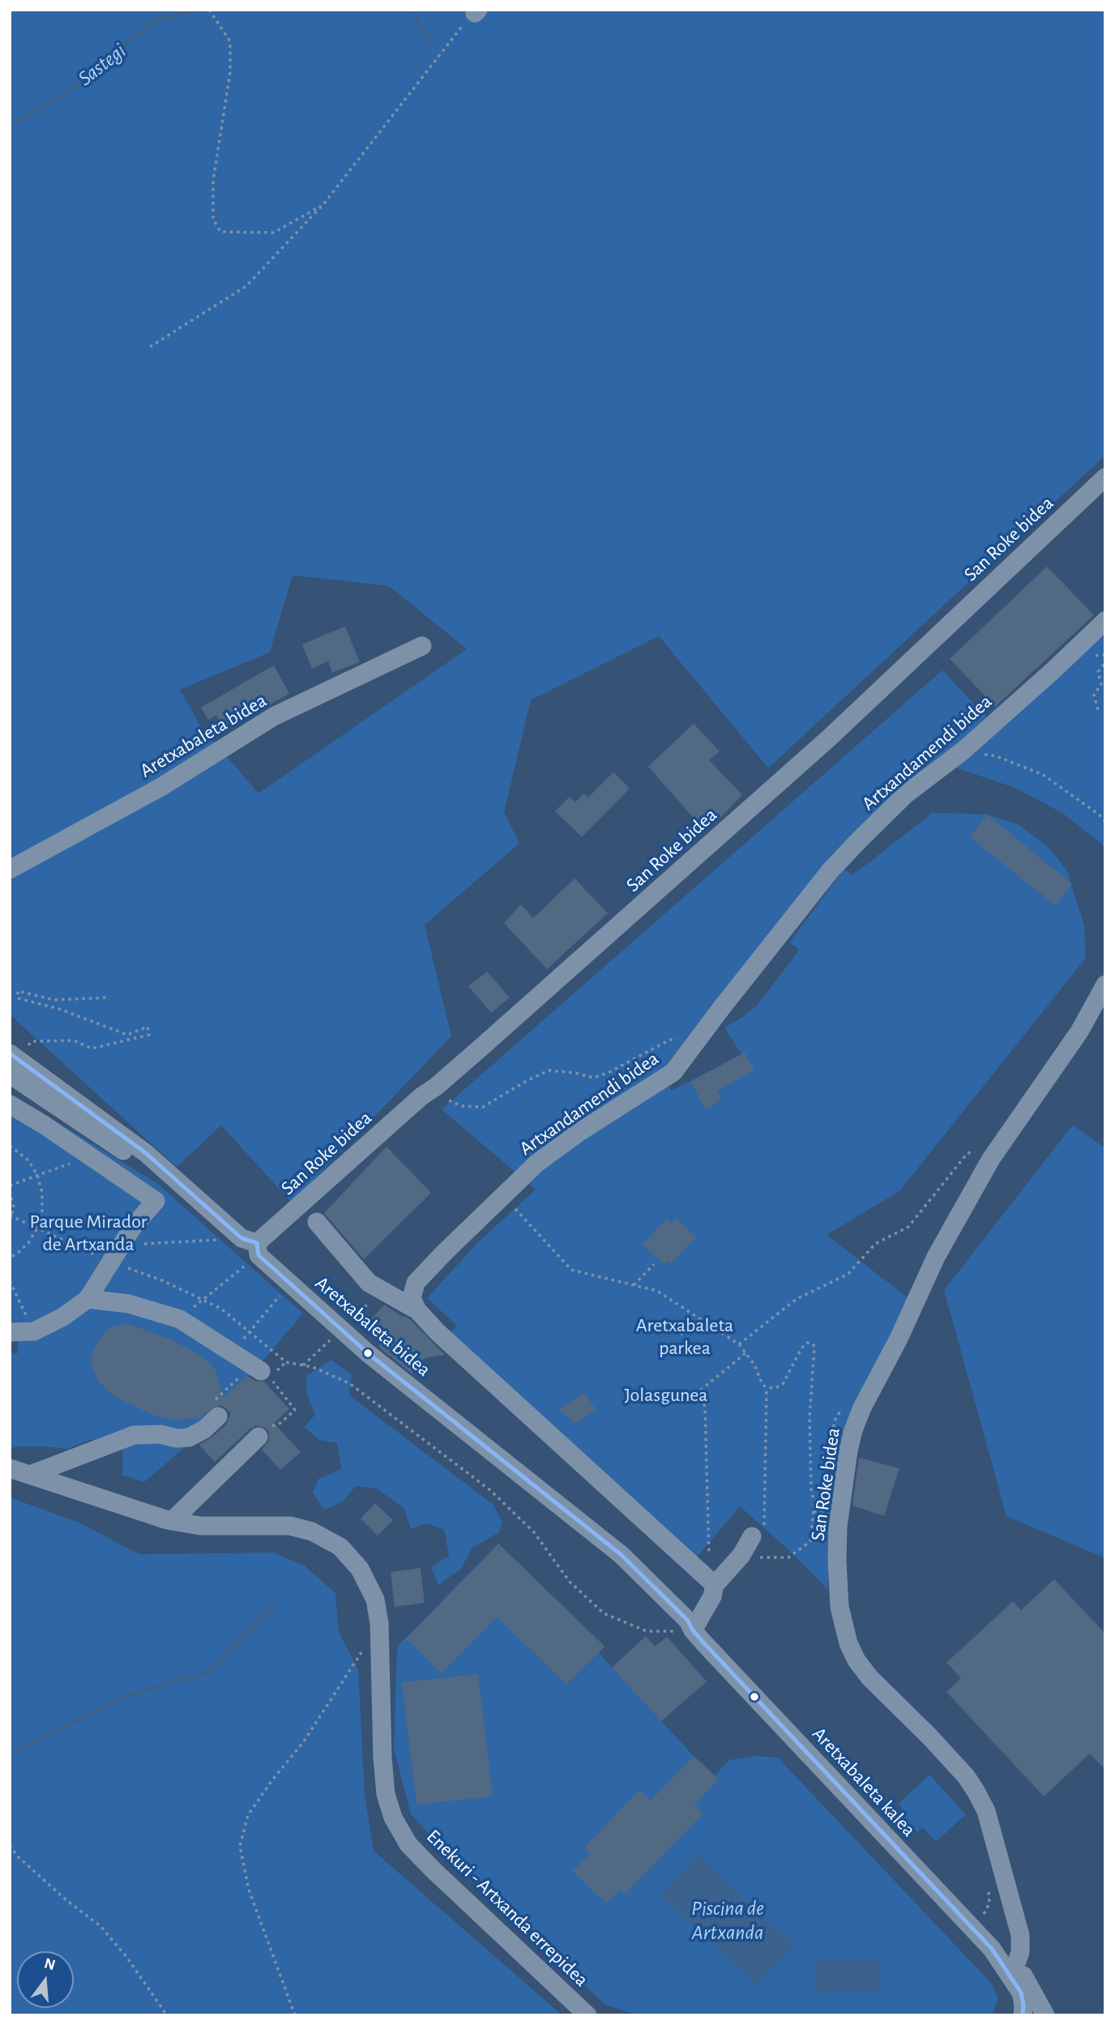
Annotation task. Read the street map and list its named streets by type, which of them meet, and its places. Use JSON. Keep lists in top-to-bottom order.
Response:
{
  "streets": {
    "street": [
      "San Roke bidea",
      "Aretxabaleta bidea",
      "Artxandamendi bidea",
      "Aretxabaleta kalea",
      "Enekuri - Artxanda errepidea"
    ]
  },
  "crossings": [
    ["San Roke bidea", "Aretxabaleta bidea"],
    ["San Roke bidea", "Aretxabaleta kalea"],
    ["Aretxabaleta bidea", "Aretxabaleta kalea"]
  ],
  "water": ["Sastegi", "Piscina de Artxanda"],
  "parks": ["Parque Mirador de Artxanda", "Aretxabaleta parkea", "Jolasgunea"],
  "north": "top"
}
